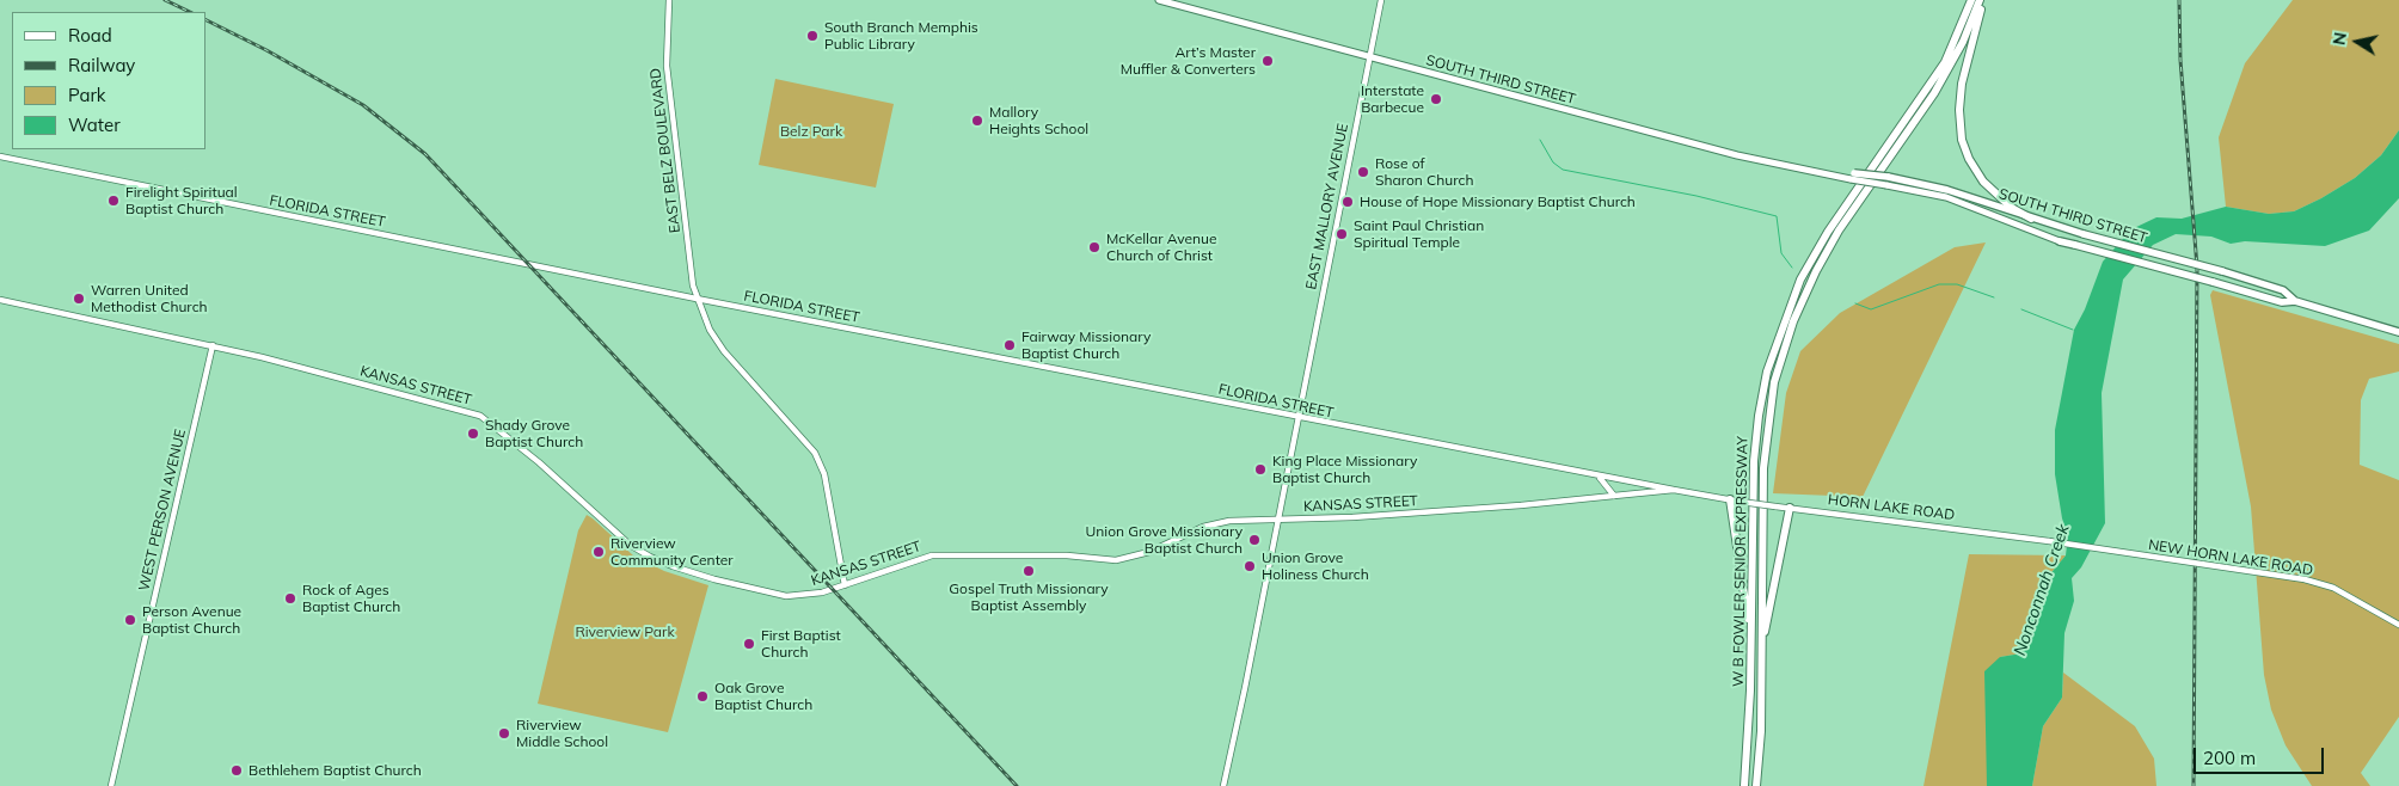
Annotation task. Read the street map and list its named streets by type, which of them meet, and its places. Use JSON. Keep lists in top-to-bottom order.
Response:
{
  "streets": {
    "highway": ["SOUTH THIRD STREET", "W B FOWLER SENIOR EXPRESSWAY"],
    "main road": [
      "EAST BELZ BOULEVARD",
      "EAST MALLORY AVENUE",
      "FLORIDA STREET",
      "KANSAS STREET",
      "HORN LAKE ROAD",
      "WEST PERSON AVENUE",
      "NEW HORN LAKE ROAD"
    ]
  },
  "crossings": [
    ["SOUTH THIRD STREET", "EAST MALLORY AVENUE"],
    ["EAST BELZ BOULEVARD", "FLORIDA STREET"],
    ["EAST BELZ BOULEVARD", "KANSAS STREET"],
    ["EAST MALLORY AVENUE", "FLORIDA STREET"],
    ["EAST MALLORY AVENUE", "KANSAS STREET"],
    ["FLORIDA STREET", "KANSAS STREET"],
    ["KANSAS STREET", "HORN LAKE ROAD"],
    ["KANSAS STREET", "WEST PERSON AVENUE"],
    ["HORN LAKE ROAD", "NEW HORN LAKE ROAD"]
  ],
  "water": ["Nonconnah Creek"],
  "parks": ["Belz Park", "Riverview Park"],
  "places": [
    "South Branch Memphis Public Library",
    "Art’s Master Muffler & Converters",
    "Interstate Barbecue",
    "Mallory Heights School",
    "Rose of Sharon Church",
    "Firelight Spiritual Baptist Church",
    "House of Hope Missionary Baptist Church",
    "Saint Paul Christian Spiritual Temple",
    "McKellar Avenue Church of Christ",
    "Warren United Methodist Church",
    "Fairway Missionary Baptist Church",
    "Shady Grove Baptist Church",
    "King Place Missionary Baptist Church",
    "Union Grove Missionary Baptist Church",
    "Riverview Community Center",
    "Union Grove Holiness Church",
    "Gospel Truth Missionary Baptist Assembly",
    "Rock of Ages Baptist Church",
    "Person Avenue Baptist Church",
    "First Baptist Church",
    "Oak Grove Baptist Church",
    "Riverview Middle School",
    "Bethlehem Baptist Church"
  ],
  "legend": [
    "Road",
    "Railway",
    "Park",
    "Water"
  ],
  "scale_bar": "200 m",
  "north": "left"
}
